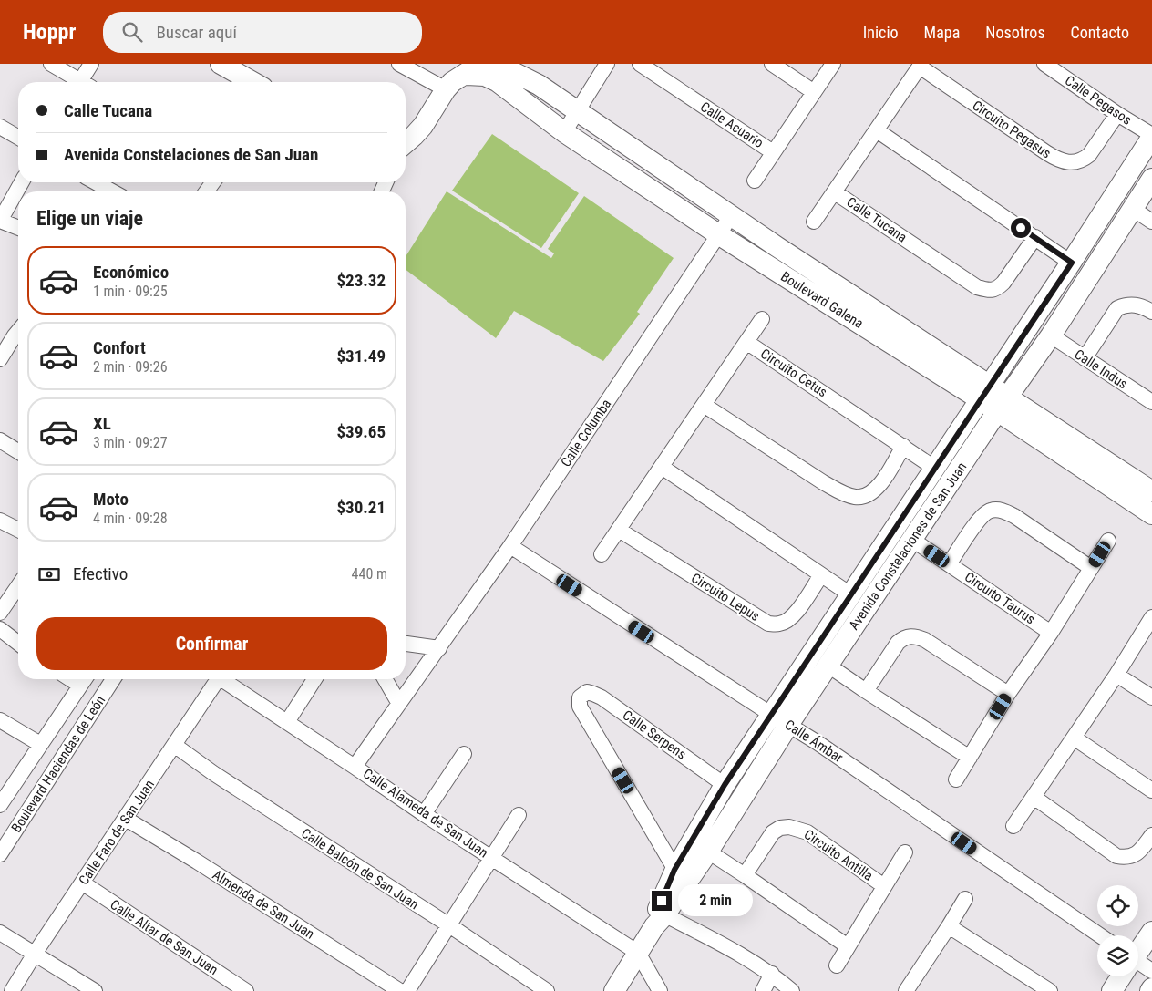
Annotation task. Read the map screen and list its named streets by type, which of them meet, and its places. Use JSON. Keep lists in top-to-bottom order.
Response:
{
  "streets": {
    "street": [
      "Calle Pegasos",
      "Calle Acuario",
      "Circuito Pegasus",
      "Calle Tucana",
      "Boulevard Galena",
      "Calle Indus",
      "Circuito Cetus",
      "Calle Columba",
      "Avenida Constelaciones de San Juan",
      "Circuito Lepus",
      "Circuito Taurus",
      "Calle Serpens",
      "Calle Ámbar",
      "Boulevard Haciendas de León",
      "Calle Alameda de San Juan",
      "Calle Faro de San Juan",
      "Circuito Antilla",
      "Calle Balcón de San Juan",
      "Almenda de San Juan",
      "Calle Altar de San Juan"
    ]
  },
  "crossings": [
    ["Calle Pegasos", "Circuito Pegasus"],
    ["Calle Pegasos", "Avenida Constelaciones de San Juan"],
    ["Circuito Pegasus", "Calle Tucana"],
    ["Boulevard Galena", "Calle Columba"],
    ["Boulevard Galena", "Avenida Constelaciones de San Juan"],
    ["Calle Indus", "Avenida Constelaciones de San Juan"],
    ["Circuito Cetus", "Avenida Constelaciones de San Juan"],
    ["Circuito Cetus", "Circuito Lepus"],
    ["Calle Columba", "Calle Ámbar"],
    ["Calle Columba", "Calle Alameda de San Juan"],
    ["Avenida Constelaciones de San Juan", "Circuito Taurus"],
    ["Avenida Constelaciones de San Juan", "Calle Serpens"],
    ["Avenida Constelaciones de San Juan", "Calle Ámbar"],
    ["Avenida Constelaciones de San Juan", "Calle Alameda de San Juan"],
    ["Calle Faro de San Juan", "Calle Balcón de San Juan"],
    ["Calle Faro de San Juan", "Almenda de San Juan"],
    ["Calle Faro de San Juan", "Calle Altar de San Juan"]
  ],
  "page": {
    "header": "Hoppr",
    "search": "Buscar aquí",
    "nav": [
      "Inicio",
      "Mapa",
      "Nosotros",
      "Contacto"
    ],
    "banner": ["Calle Tucana", "Avenida Constelaciones de San Juan"],
    "heading": "Elige un viaje",
    "list": [
      {
        "name": "Económico",
        "note": "1 min · 09:25",
        "value": "$23.32"
      },
      {
        "name": "Confort",
        "note": "2 min · 09:26",
        "value": "$31.49"
      },
      {
        "name": "XL",
        "note": "3 min · 09:27",
        "value": "$39.65"
      },
      {
        "name": "Moto",
        "note": "4 min · 09:28",
        "value": "$30.21"
      }
    ],
    "pay": ["Efectivo", "440 m"],
    "buttons": "Confirmar",
    "bubble": "2 min"
  }
}
